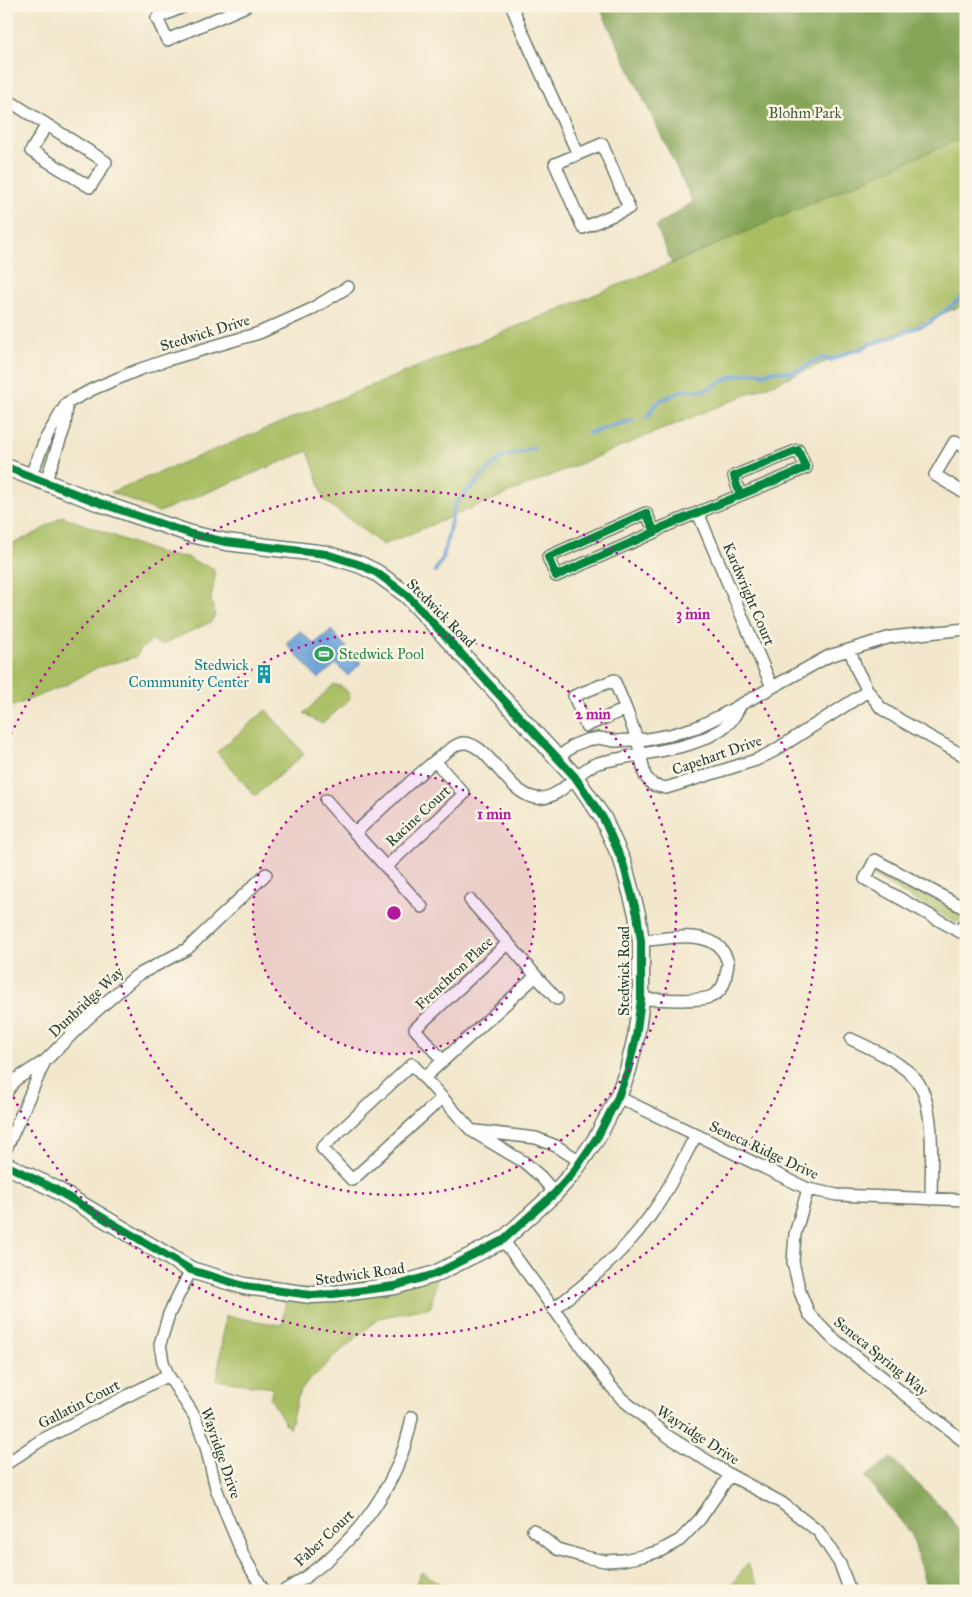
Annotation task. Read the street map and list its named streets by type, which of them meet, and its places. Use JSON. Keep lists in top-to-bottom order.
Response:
{
  "streets": {
    "street": [
      "Stedwick Drive",
      "Kardwright Court",
      "Stedwick Road",
      "Capehart Drive",
      "Racine Court",
      "Frenchton Place",
      "Dunbridge Way",
      "Seneca Ridge Drive",
      "Seneca Spring Way",
      "Gallatin Court",
      "Wayridge Drive",
      "Faber Court"
    ]
  },
  "crossings": [
    ["Kardwright Court", "Capehart Drive"],
    ["Stedwick Road", "Capehart Drive"],
    ["Stedwick Road", "Racine Court"],
    ["Stedwick Road", "Seneca Ridge Drive"],
    ["Stedwick Road", "Wayridge Drive"],
    ["Capehart Drive", "Racine Court"],
    ["Seneca Ridge Drive", "Seneca Spring Way"],
    ["Gallatin Court", "Wayridge Drive"]
  ],
  "parks": ["Blohm Park"],
  "places": {
    "sports": ["Stedwick Pool"],
    "building": ["Stedwick Community Center"]
  },
  "rings": ["3 min", "2 min", "1 min"]
}
